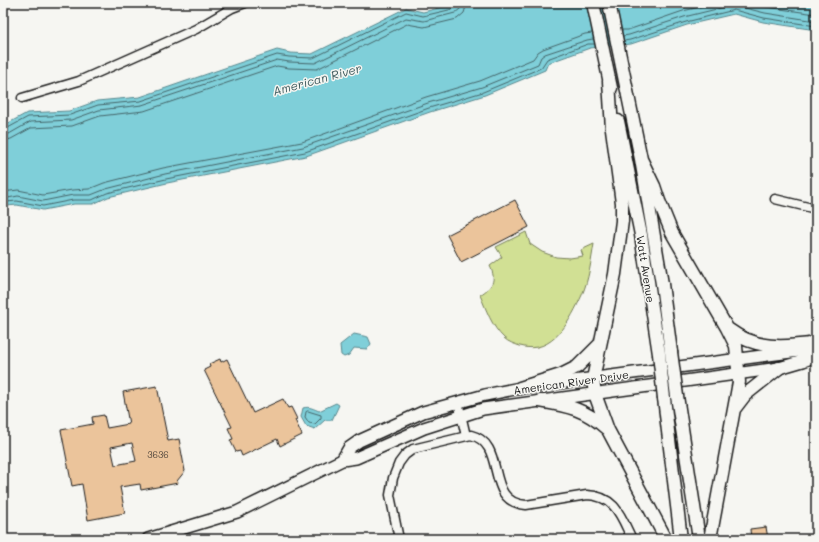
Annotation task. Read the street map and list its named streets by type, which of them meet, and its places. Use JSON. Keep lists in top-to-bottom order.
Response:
{
  "streets": {
    "main road": ["Watt Avenue"],
    "street": ["American River Drive"]
  },
  "water": ["American River"],
  "house_numbers": ["3636"]
}
